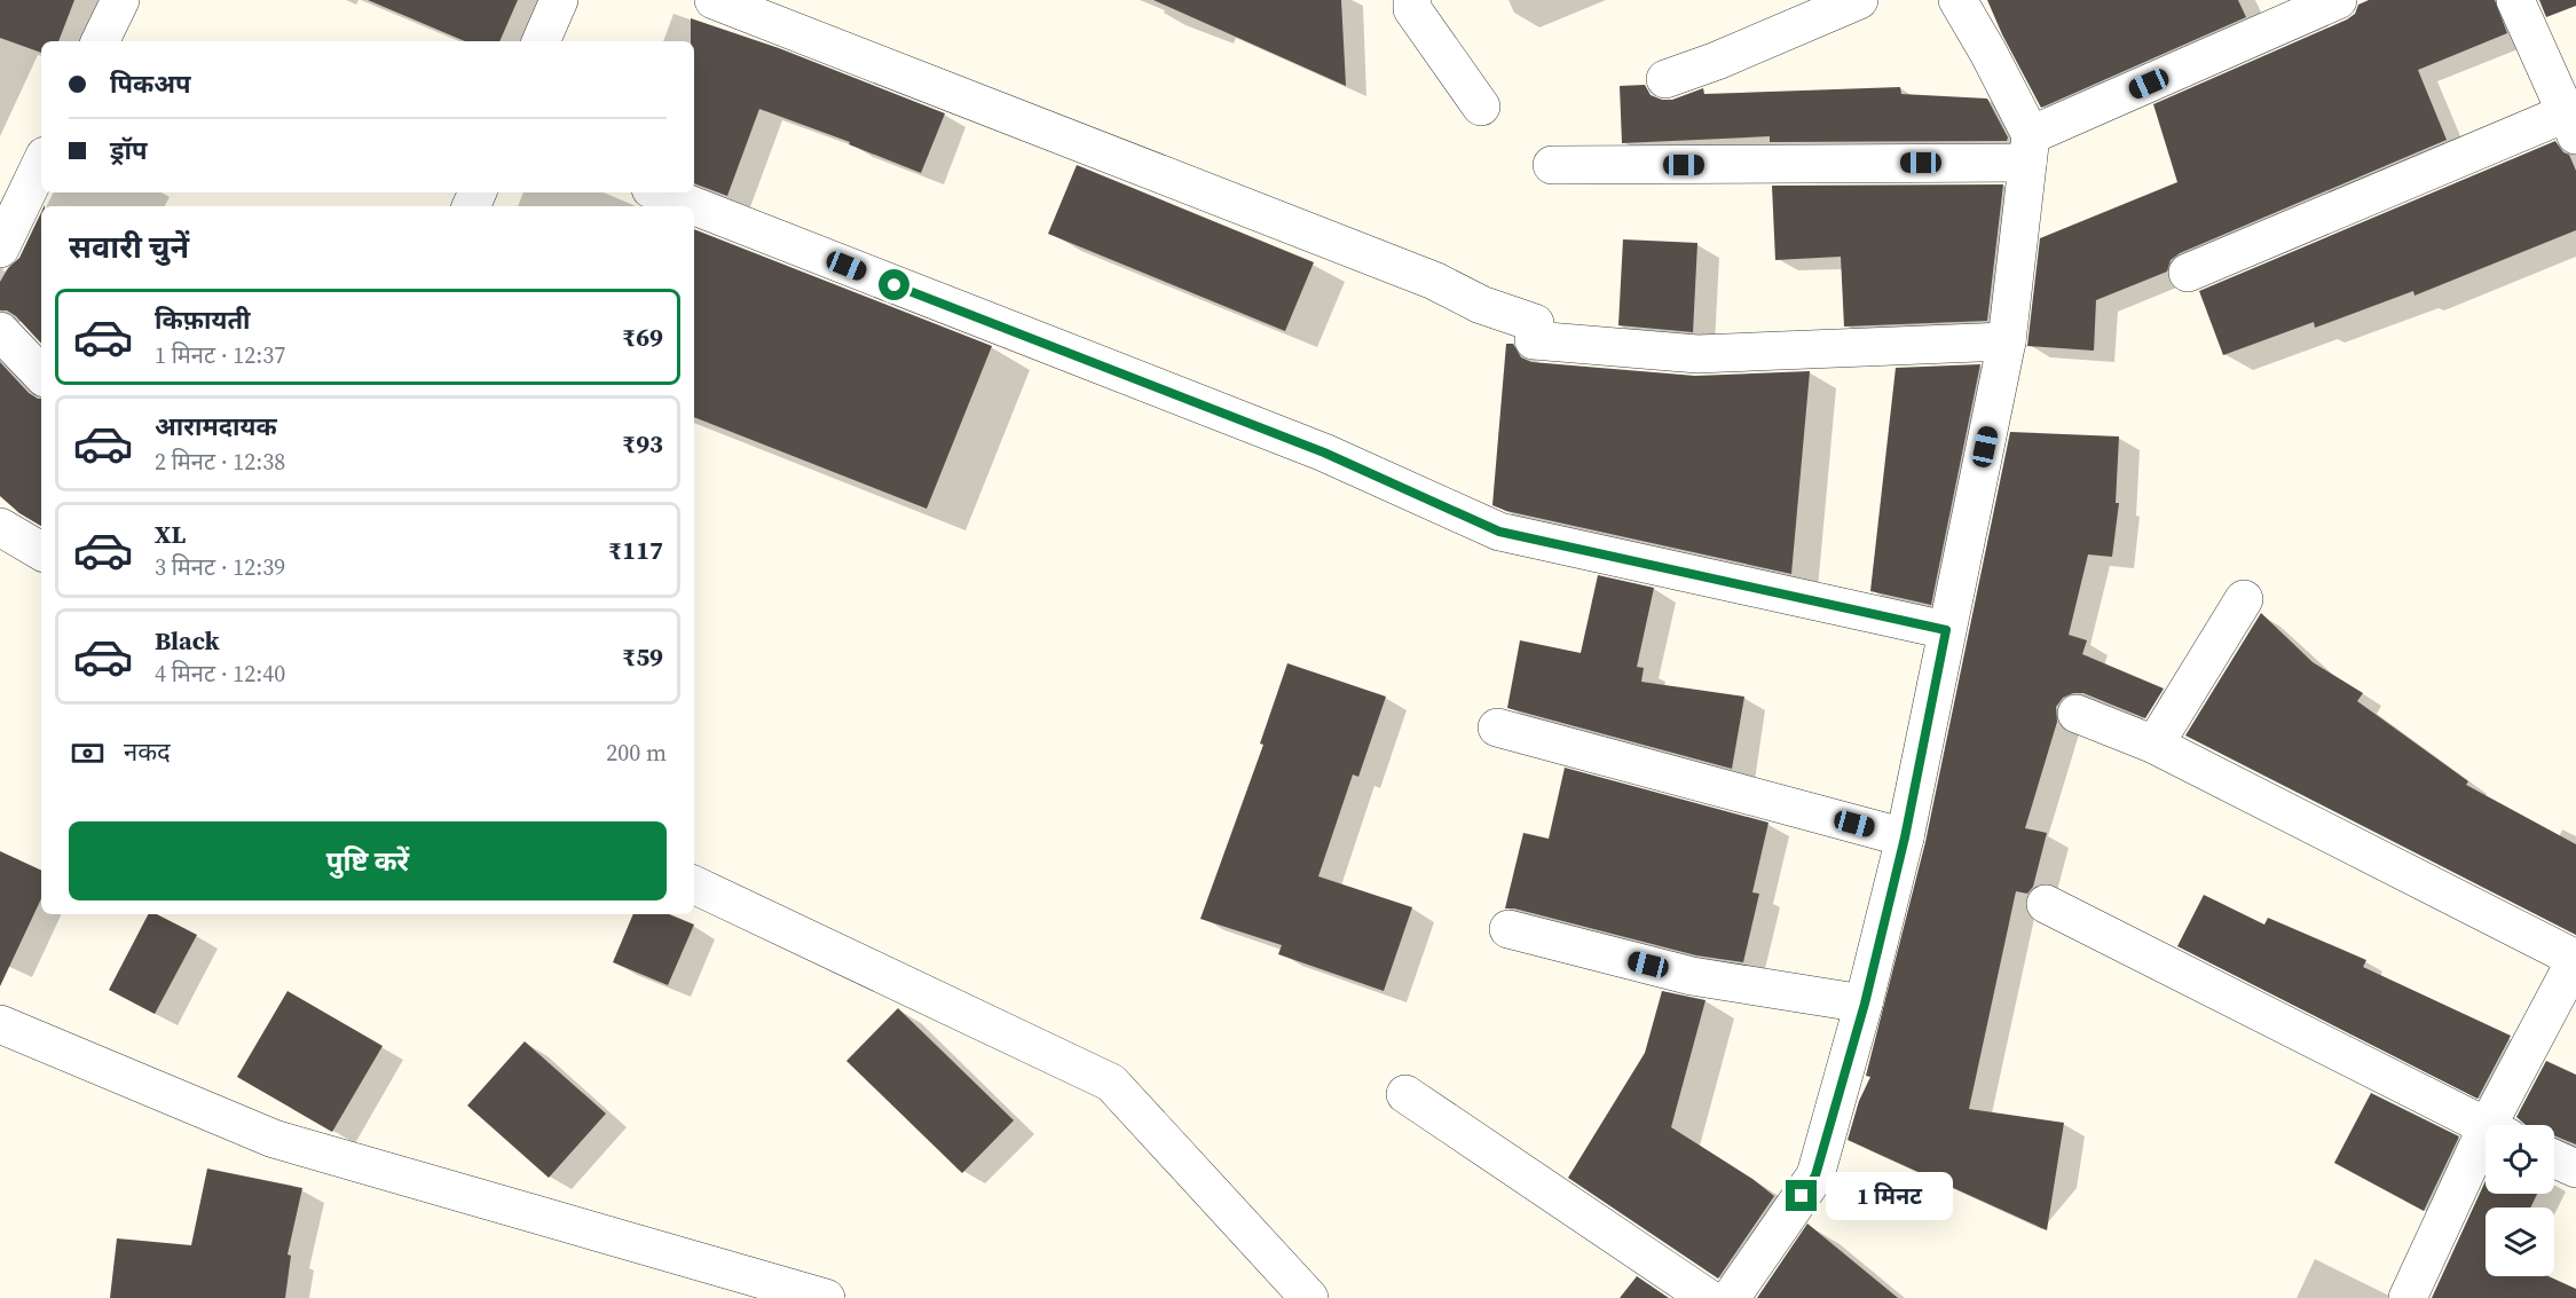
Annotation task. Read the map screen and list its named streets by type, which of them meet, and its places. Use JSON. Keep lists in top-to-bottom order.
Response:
{
  "page": {
    "banner": ["पिकअप", "ड्रॉप"],
    "heading": "सवारी चुनें",
    "list": [
      {
        "name": "किफ़ायती",
        "note": "1 मिनट · 12:37",
        "value": "₹69"
      },
      {
        "name": "आरामदायक",
        "note": "2 मिनट · 12:38",
        "value": "₹93"
      },
      {
        "name": "XL",
        "note": "3 मिनट · 12:39",
        "value": "₹117"
      },
      {
        "name": "Black",
        "note": "4 मिनट · 12:40",
        "value": "₹59"
      }
    ],
    "pay": ["नकद", "200 m"],
    "buttons": "पुष्टि करें",
    "bubble": "1 मिनट"
  }
}
